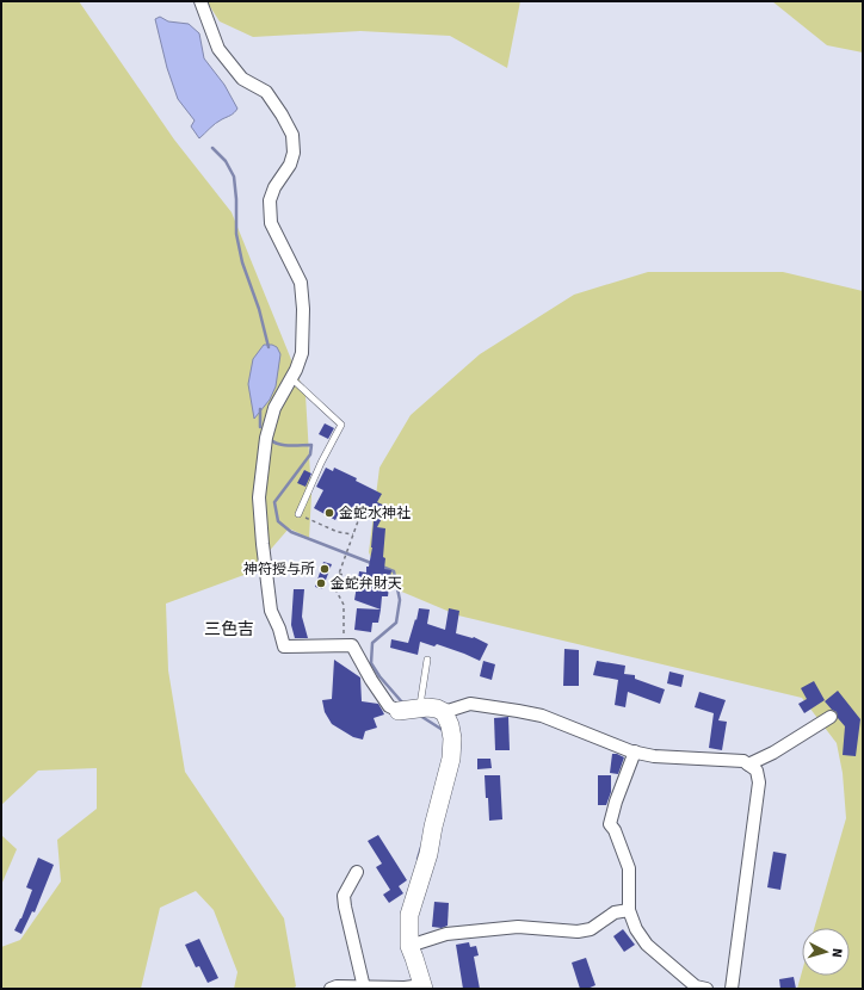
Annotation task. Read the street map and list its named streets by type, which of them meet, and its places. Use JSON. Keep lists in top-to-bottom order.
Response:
{
  "districts": ["三色吉"],
  "places": ["金蛇水神社", "神符授与所", "金蛇弁財天"],
  "north": "right"
}
